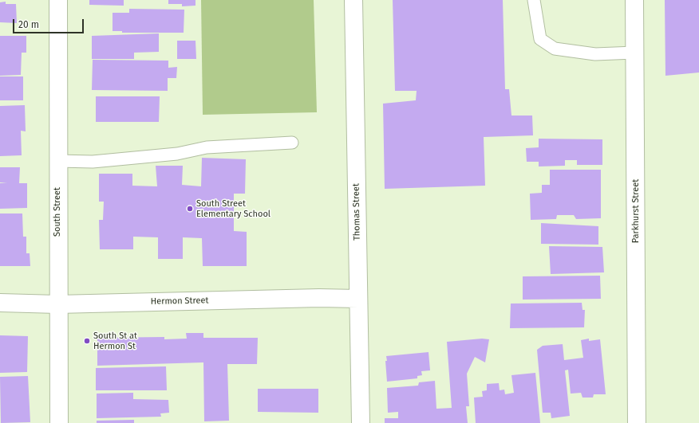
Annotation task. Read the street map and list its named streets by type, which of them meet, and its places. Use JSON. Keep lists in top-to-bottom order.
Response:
{
  "streets": {
    "street": [
      "Parkhurst Street",
      "South Street",
      "Thomas Street",
      "Hermon Street"
    ]
  },
  "crossings": [
    ["South Street", "Hermon Street"],
    ["Thomas Street", "Hermon Street"]
  ],
  "places": ["South Street Elementary School", "South St at Hermon St"],
  "scale_bar": "20 m"
}
